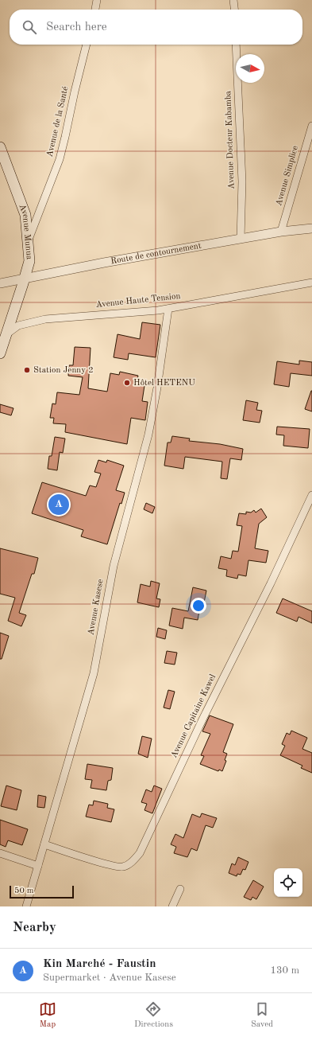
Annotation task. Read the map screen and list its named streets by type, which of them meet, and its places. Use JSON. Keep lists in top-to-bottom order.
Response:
{
  "streets": {
    "main road": ["Avenue Munua"],
    "street": [
      "Avenue de la Santé",
      "Avenue Docteur Kabamba",
      "Avenue Simplice",
      "Route de contournement",
      "Avenue Haute Tension",
      "Avenue Kasese",
      "Avenue Capitaine Kawel"
    ]
  },
  "crossings": [
    ["Avenue de la Santé", "Avenue Munua"],
    ["Avenue Docteur Kabamba", "Route de contournement"],
    ["Avenue Simplice", "Route de contournement"],
    ["Avenue Munua", "Route de contournement"],
    ["Avenue Munua", "Avenue Haute Tension"],
    ["Avenue Haute Tension", "Avenue Kasese"],
    ["Avenue Kasese", "Avenue Capitaine Kawel"]
  ],
  "places": ["Station Jenny 2", "Hôtel HETENU"],
  "scale_bar": "50 m",
  "north": "right",
  "page": {
    "search": "Search here",
    "pins": "A",
    "scale": "50 m",
    "heading": "Nearby",
    "list": [
      {
        "mark": "A",
        "name": "Kin Marché - Faustin",
        "note": "Supermarket · Avenue Kasese",
        "value": "130 m"
      }
    ],
    "nav": ["Map", "Directions", "Saved"]
  }
}
